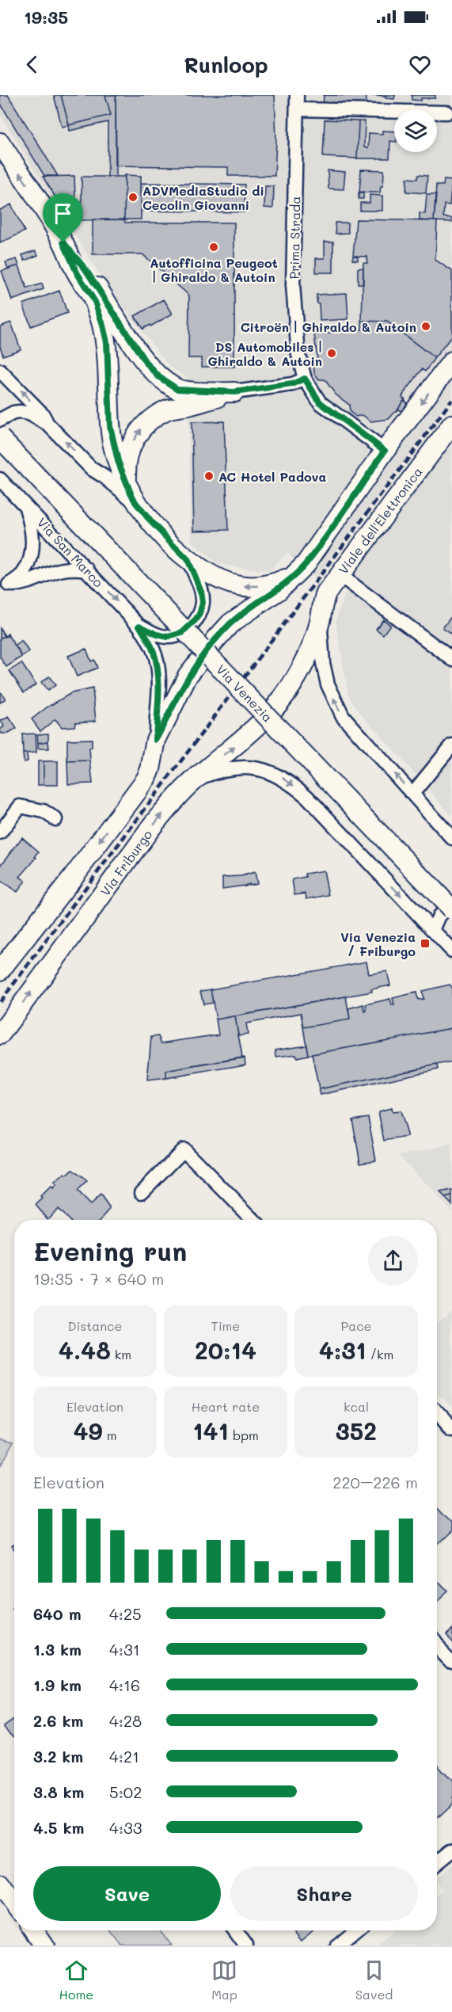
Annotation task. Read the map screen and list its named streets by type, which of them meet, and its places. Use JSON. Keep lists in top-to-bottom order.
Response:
{
  "streets": {
    "street": [
      "Prima Strada",
      "Viale dell'Elettronica",
      "Via San Marco",
      "Via Venezia",
      "Via Friburgo"
    ]
  },
  "crossings": [
    ["Viale dell'Elettronica", "Via Friburgo"]
  ],
  "places": {
    "other": [
      "ADVMediaStudio di Cecolin Giovanni",
      "Autofficina Peugeot | Ghiraldo & Autoin",
      "Citroën | Ghiraldo & Autoin",
      "DS Automobiles | Ghiraldo & Autoin",
      "AC Hotel Padova"
    ],
    "transit": ["Via Venezia / Friburgo"]
  },
  "page": {
    "status": "19:35",
    "header": "Runloop",
    "heading": ["Evening run", "19:35 · 7 × 640 m"],
    "stats": [
      ["Distance", "4.48 km"],
      ["Time", "20:14"],
      ["Pace", "4:31 /km"],
      ["Elevation", "49 m"],
      ["Heart rate", "141 bpm"],
      ["kcal", "352"]
    ],
    "chart": ["Elevation", "220–226 m"],
    "list": [
      {
        "name": "640 m",
        "note": "4:25"
      },
      {
        "name": "1.3 km",
        "note": "4:31"
      },
      {
        "name": "1.9 km",
        "note": "4:16"
      },
      {
        "name": "2.6 km",
        "note": "4:28"
      },
      {
        "name": "3.2 km",
        "note": "4:21"
      },
      {
        "name": "3.8 km",
        "note": "5:02"
      },
      {
        "name": "4.5 km",
        "note": "4:33"
      }
    ],
    "buttons": ["Save", "Share"],
    "tabs": ["Home", "Map", "Saved"]
  }
}
